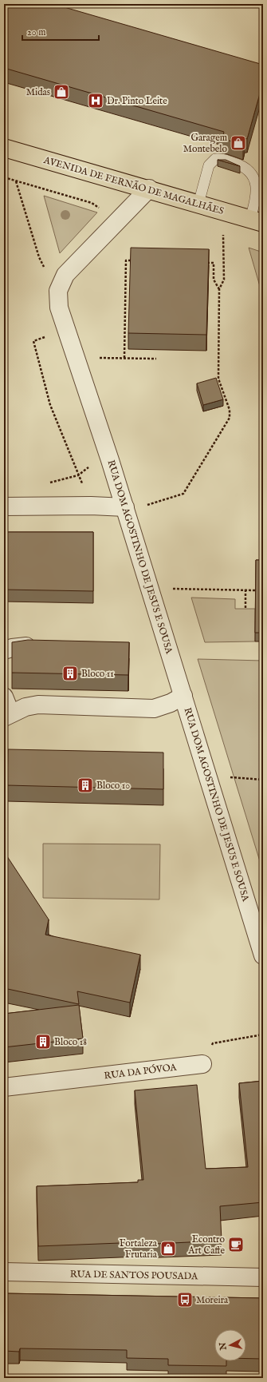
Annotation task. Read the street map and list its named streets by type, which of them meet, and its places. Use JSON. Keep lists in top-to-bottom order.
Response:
{
  "streets": {
    "main road": ["AVENIDA DE FERNÃO DE MAGALHÃES"],
    "street": ["RUA DOM AGOSTINHO DE JESUS E SOUSA", "RUA DA PÓVOA", "RUA DE SANTOS POUSADA"]
  },
  "crossings": [
    ["AVENIDA DE FERNÃO DE MAGALHÃES", "RUA DOM AGOSTINHO DE JESUS E SOUSA"]
  ],
  "places": {
    "shop": ["Midas", "Garagem Montebelo", "Fortaleza Frutaria"],
    "hospital": ["Dr. Pinto Leite"],
    "building": ["Bloco 11", "Bloco 10", "Bloco 18"],
    "cafe": ["Econtro Art Caffe"],
    "bus stop": ["Moreira"]
  },
  "scale_bar": "20 m",
  "north": "left"
}
